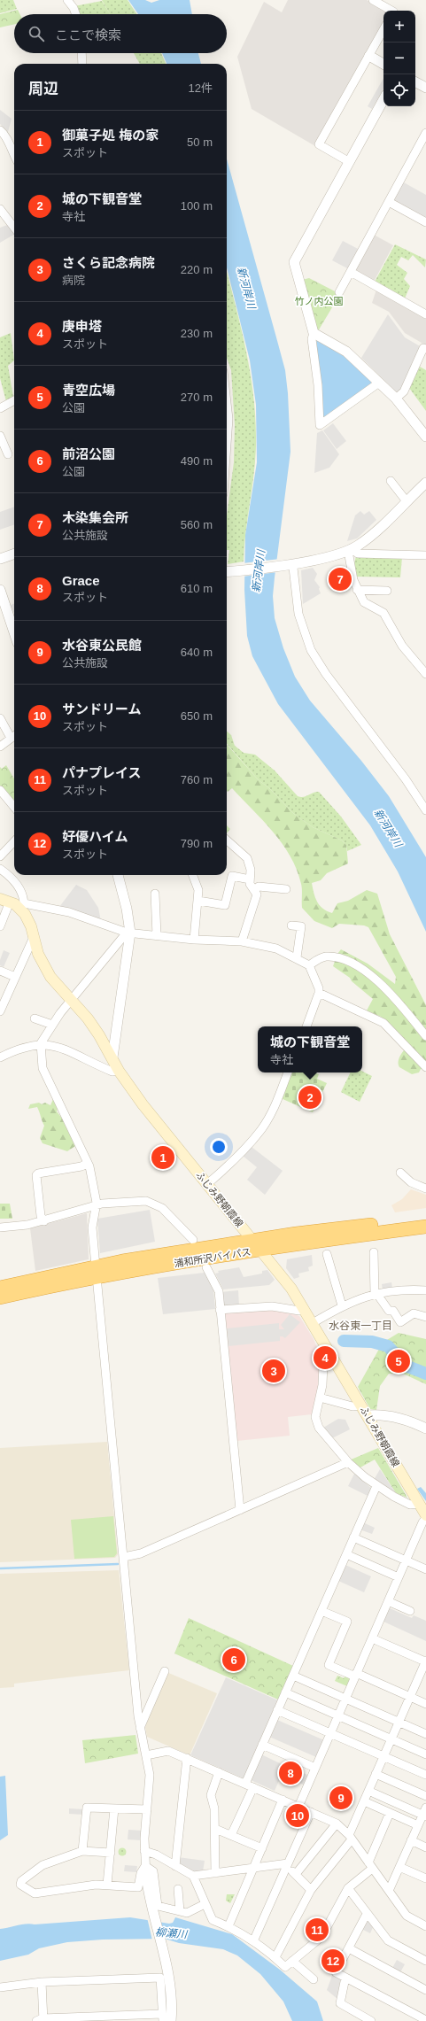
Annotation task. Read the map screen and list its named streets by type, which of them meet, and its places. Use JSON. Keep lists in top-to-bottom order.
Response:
{
  "streets": {
    "highway": ["浦和所沢バイパス"],
    "main road": ["ふじみ野朝霞線"]
  },
  "crossings": [
    ["ふじみ野朝霞線", "浦和所沢バイパス"]
  ],
  "districts": ["水谷東一丁目"],
  "water": ["新河岸川", "柳瀬川"],
  "parks": ["竹ノ内公園"],
  "page": {
    "map_buttons": ["+", "−"],
    "search": "ここで検索",
    "heading": ["周辺", "12件"],
    "list": [
      {
        "mark": "1",
        "name": "御菓子処 梅の家",
        "note": "スポット",
        "value": "50 m"
      },
      {
        "mark": "2",
        "name": "城の下観音堂",
        "note": "寺社",
        "value": "100 m"
      },
      {
        "mark": "3",
        "name": "さくら記念病院",
        "note": "病院",
        "value": "220 m"
      },
      {
        "mark": "4",
        "name": "庚申塔",
        "note": "スポット",
        "value": "230 m"
      },
      {
        "mark": "5",
        "name": "青空広場",
        "note": "公園",
        "value": "270 m"
      },
      {
        "mark": "6",
        "name": "前沼公園",
        "note": "公園",
        "value": "490 m"
      },
      {
        "mark": "7",
        "name": "木染集会所",
        "note": "公共施設",
        "value": "560 m"
      },
      {
        "mark": "8",
        "name": "Grace",
        "note": "スポット",
        "value": "610 m"
      },
      {
        "mark": "9",
        "name": "水谷東公民館",
        "note": "公共施設",
        "value": "640 m"
      },
      {
        "mark": "10",
        "name": "サンドリーム",
        "note": "スポット",
        "value": "650 m"
      },
      {
        "mark": "11",
        "name": "パナプレイス",
        "note": "スポット",
        "value": "760 m"
      },
      {
        "mark": "12",
        "name": "好優ハイム",
        "note": "スポット",
        "value": "790 m"
      }
    ],
    "pins": [
      "7",
      "2",
      "1",
      "4",
      "5",
      "3",
      "6",
      "8",
      "9",
      "10",
      "11",
      "12"
    ],
    "popup": ["城の下観音堂", "寺社"]
  }
}
